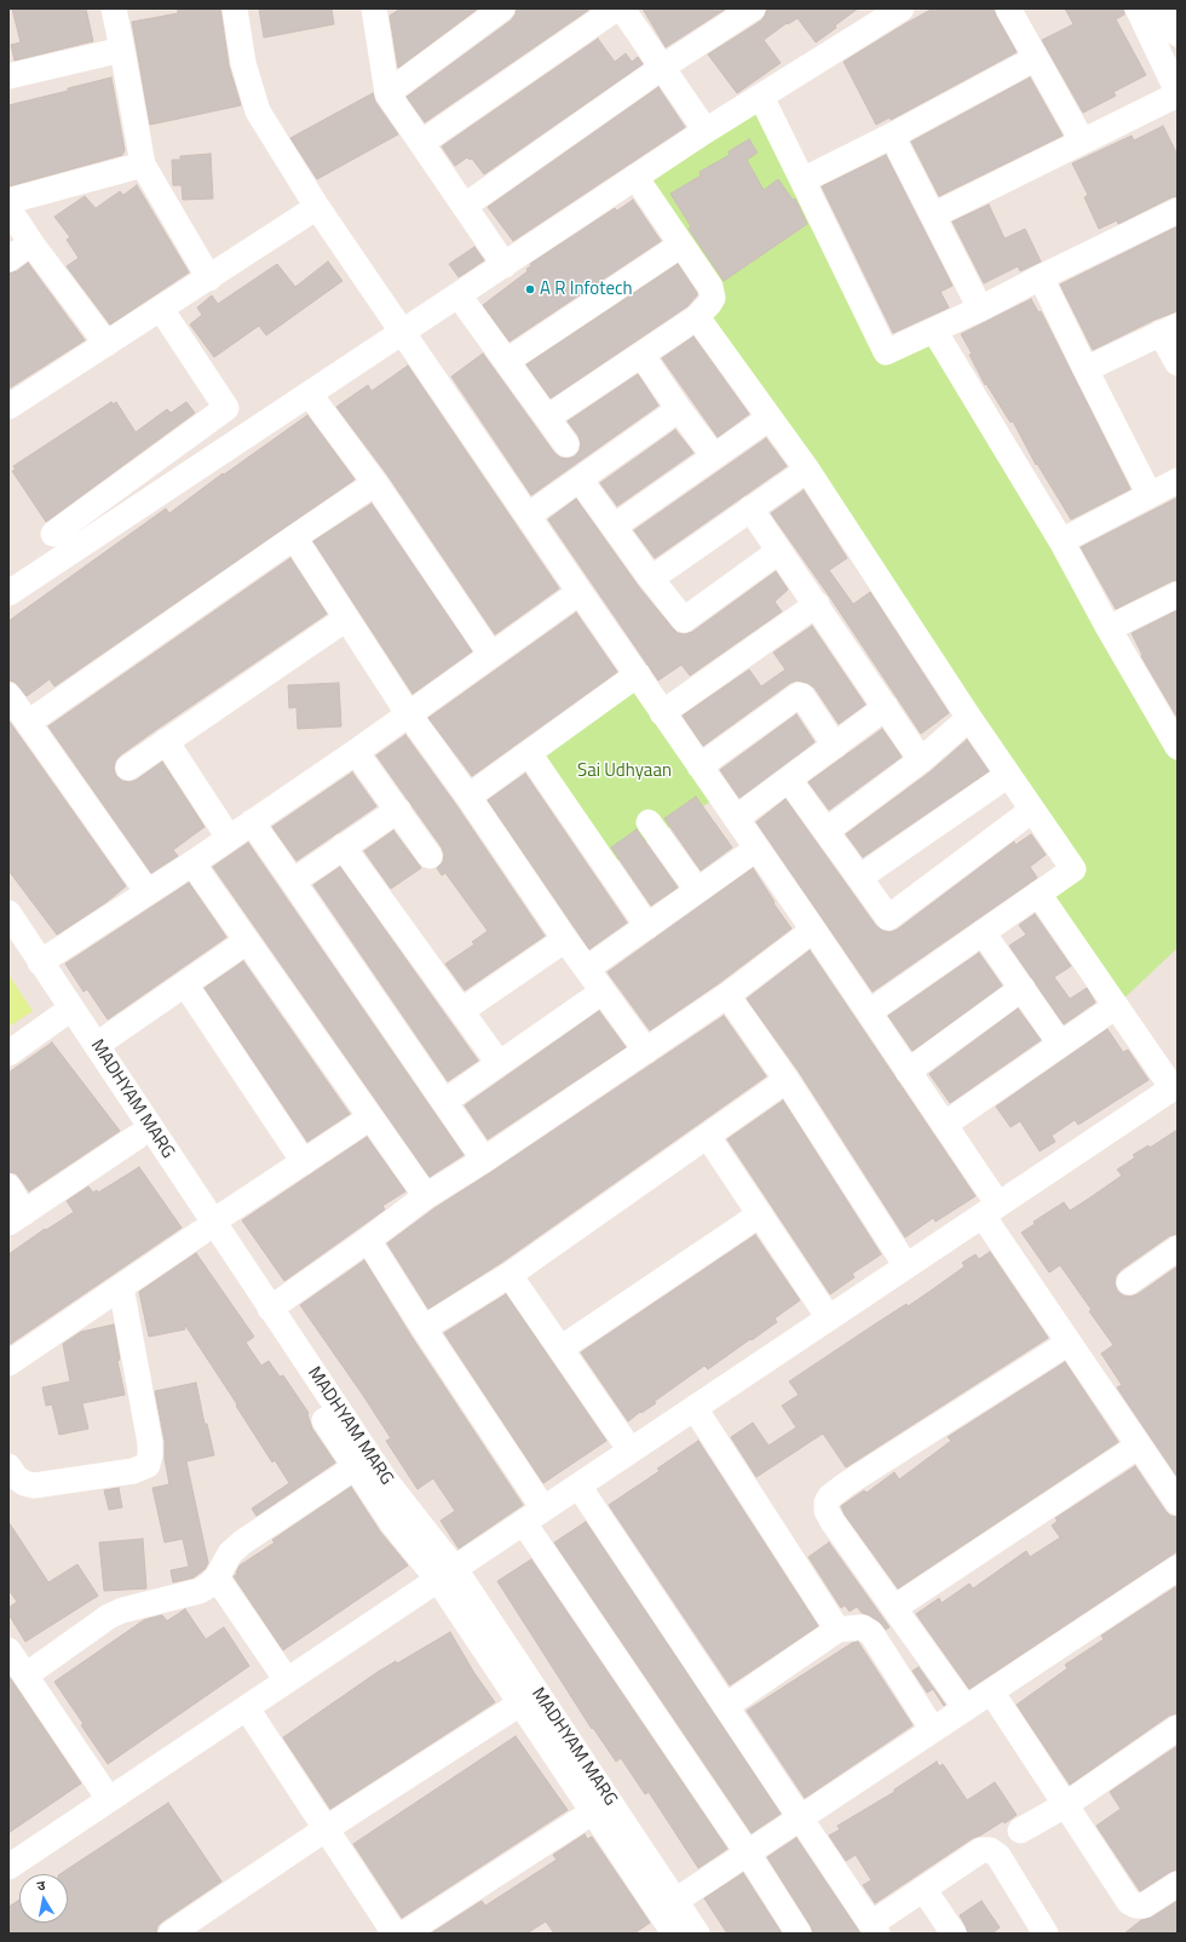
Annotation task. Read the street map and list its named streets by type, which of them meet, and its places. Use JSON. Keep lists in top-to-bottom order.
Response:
{
  "streets": {
    "street": ["MADHYAM MARG"]
  },
  "parks": ["Sai Udhyaan"],
  "places": ["A R Infotech"],
  "north": "top"
}
